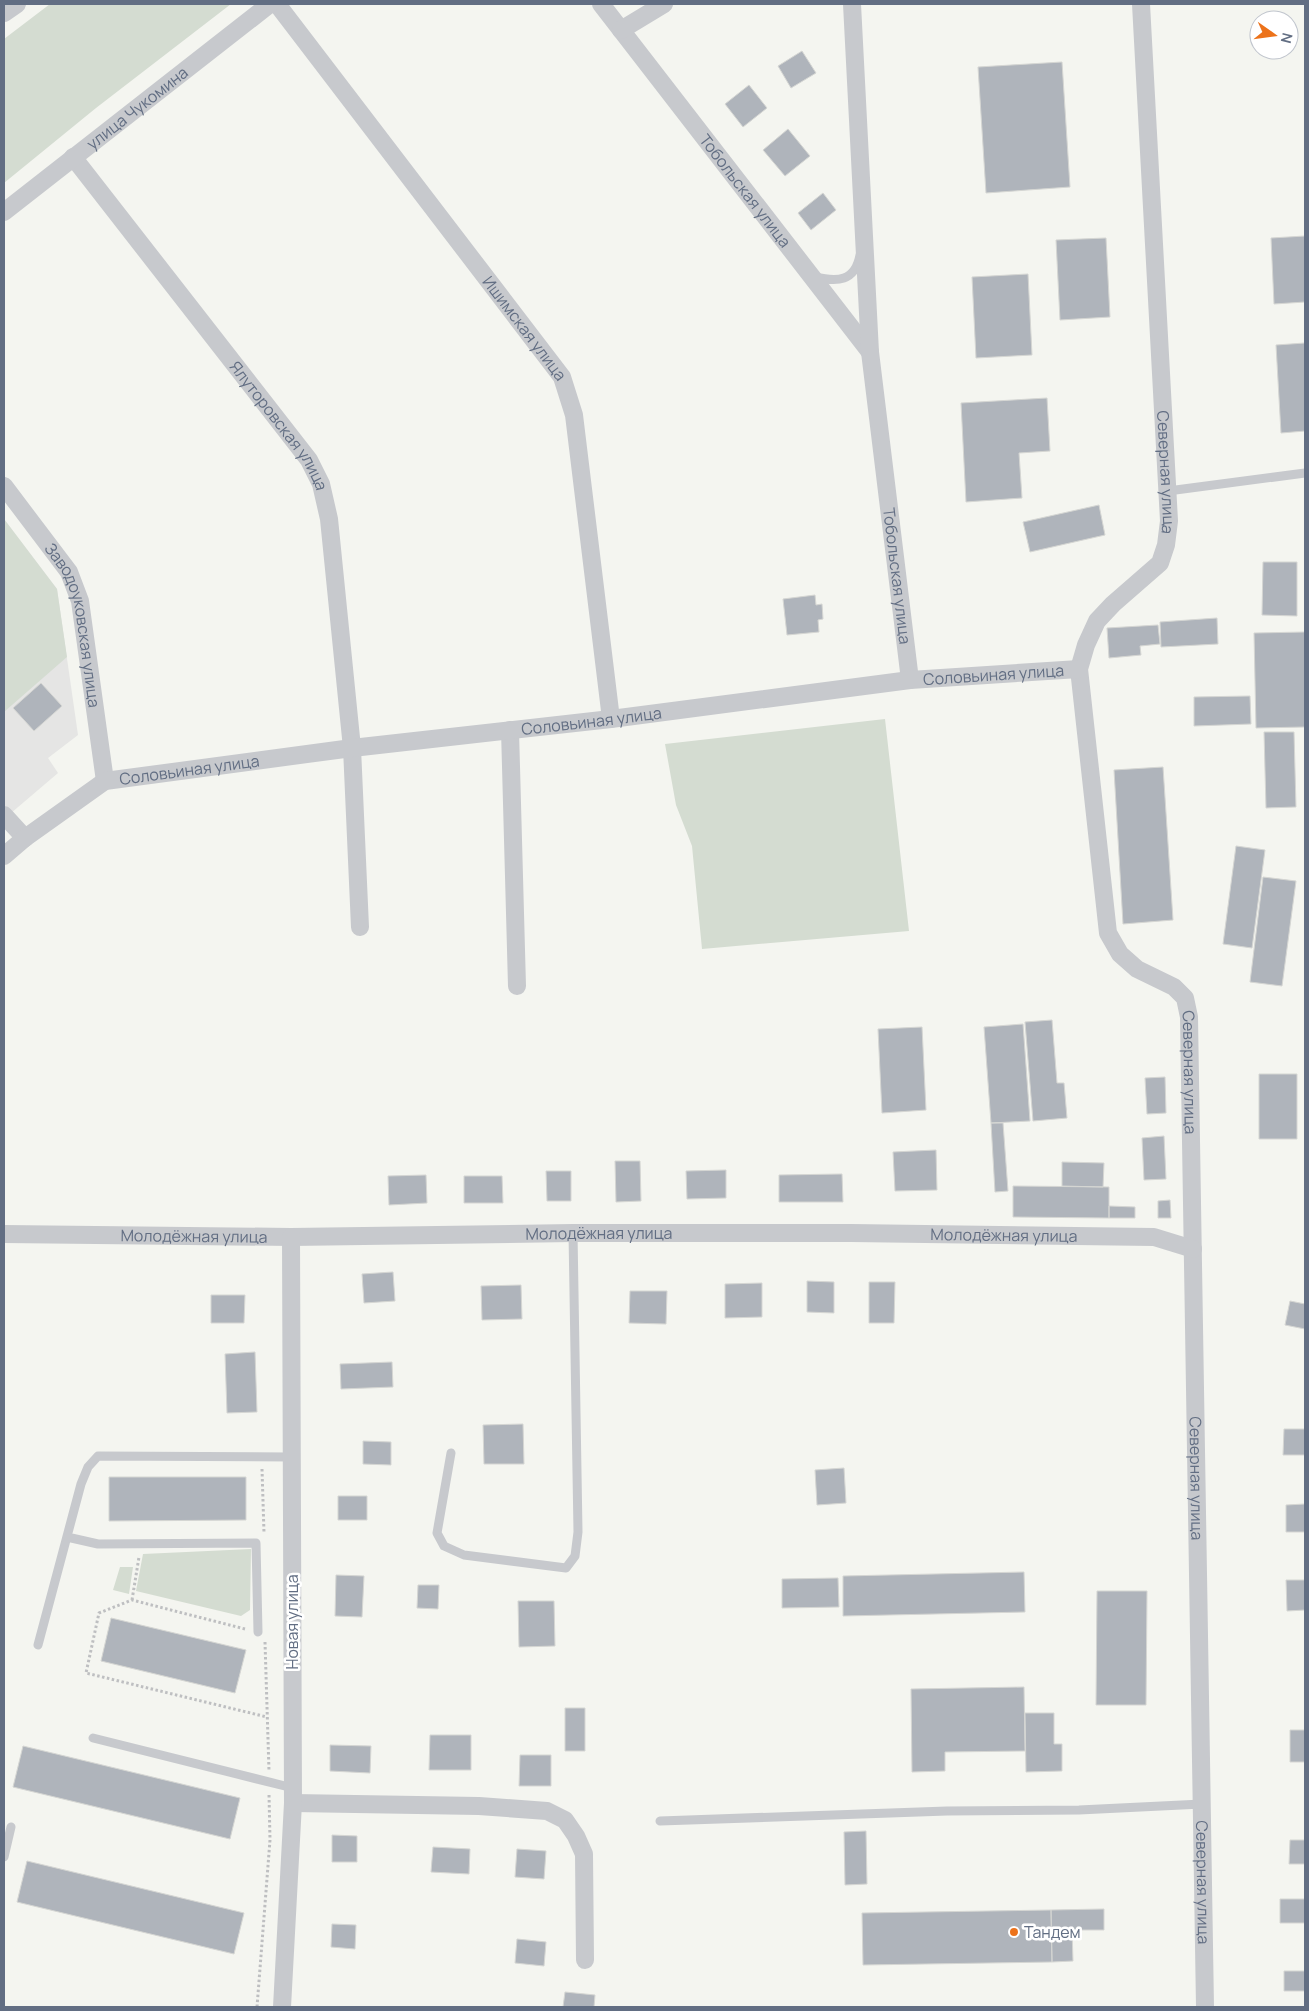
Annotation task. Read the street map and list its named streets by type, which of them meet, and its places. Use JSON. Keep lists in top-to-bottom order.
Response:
{
  "streets": {
    "street": [
      "улица Чукомина",
      "Тобольская улица",
      "Ишимская улица",
      "Ялуторовская улица",
      "Северная улица",
      "Заводоуковская улица",
      "Соловьиная улица",
      "Молодёжная улица",
      "Новая улица"
    ]
  },
  "crossings": [
    ["улица Чукомина", "Ялуторовская улица"],
    ["Тобольская улица", "Соловьиная улица"],
    ["Ишимская улица", "Соловьиная улица"],
    ["Ялуторовская улица", "Соловьиная улица"],
    ["Северная улица", "Соловьиная улица"],
    ["Северная улица", "Молодёжная улица"],
    ["Заводоуковская улица", "Соловьиная улица"],
    ["Молодёжная улица", "Новая улица"]
  ],
  "places": ["Тандем"],
  "north": "right"
}
